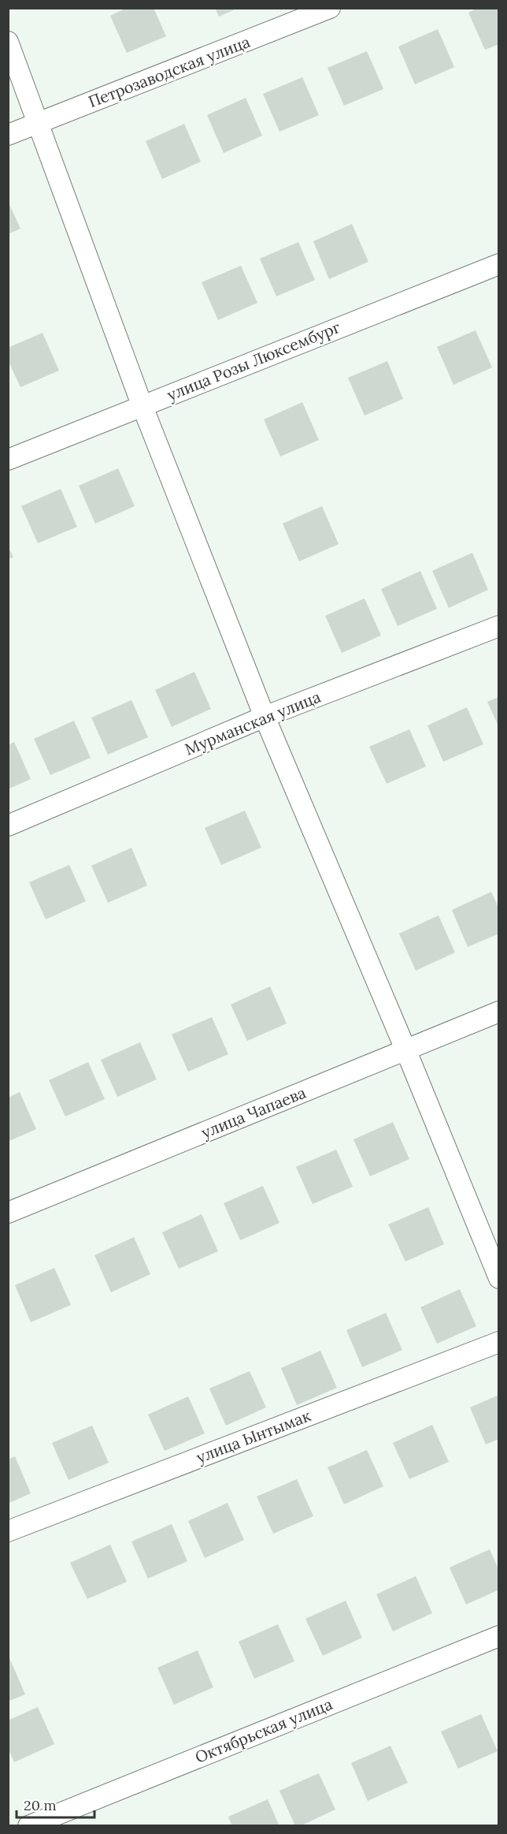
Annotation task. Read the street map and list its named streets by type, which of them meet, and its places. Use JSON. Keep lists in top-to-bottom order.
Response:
{
  "streets": {
    "street": [
      "Петрозаводская улица",
      "улица Розы Люксембург",
      "Мурманская улица",
      "улица Чапаева",
      "улица Ынтымак",
      "Октябрьская улица"
    ]
  },
  "scale_bar": "20 m"
}
